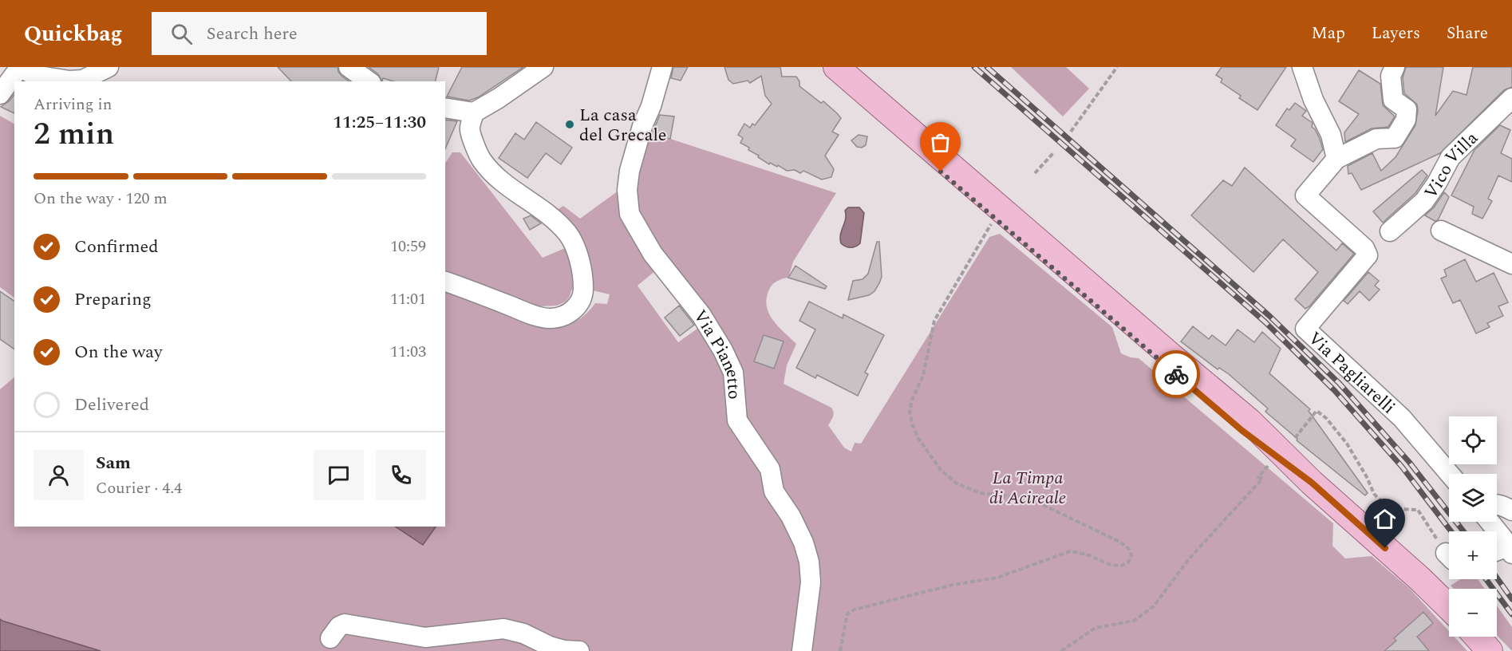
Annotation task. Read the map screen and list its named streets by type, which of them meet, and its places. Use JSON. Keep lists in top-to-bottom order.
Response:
{
  "streets": {
    "street": ["Vico Villa", "Via Pianetto", "Via Pagliarelli"]
  },
  "parks": ["La Timpa di Acireale"],
  "places": ["La casa del Grecale"],
  "page": {
    "header": "Quickbag",
    "search": "Search here",
    "nav": ["Map", "Layers", "Share"],
    "heading": ["2 min", "Arriving in", "11:25–11:30"],
    "panel": ["Sam", "Courier · 4.4"],
    "bar": "On the way · 120 m",
    "list": [
      ["Confirmed", "10:59"],
      ["Preparing", "11:01"],
      ["On the way", "11:03"],
      "Delivered"
    ],
    "map_buttons": ["+", "−"]
  }
}
